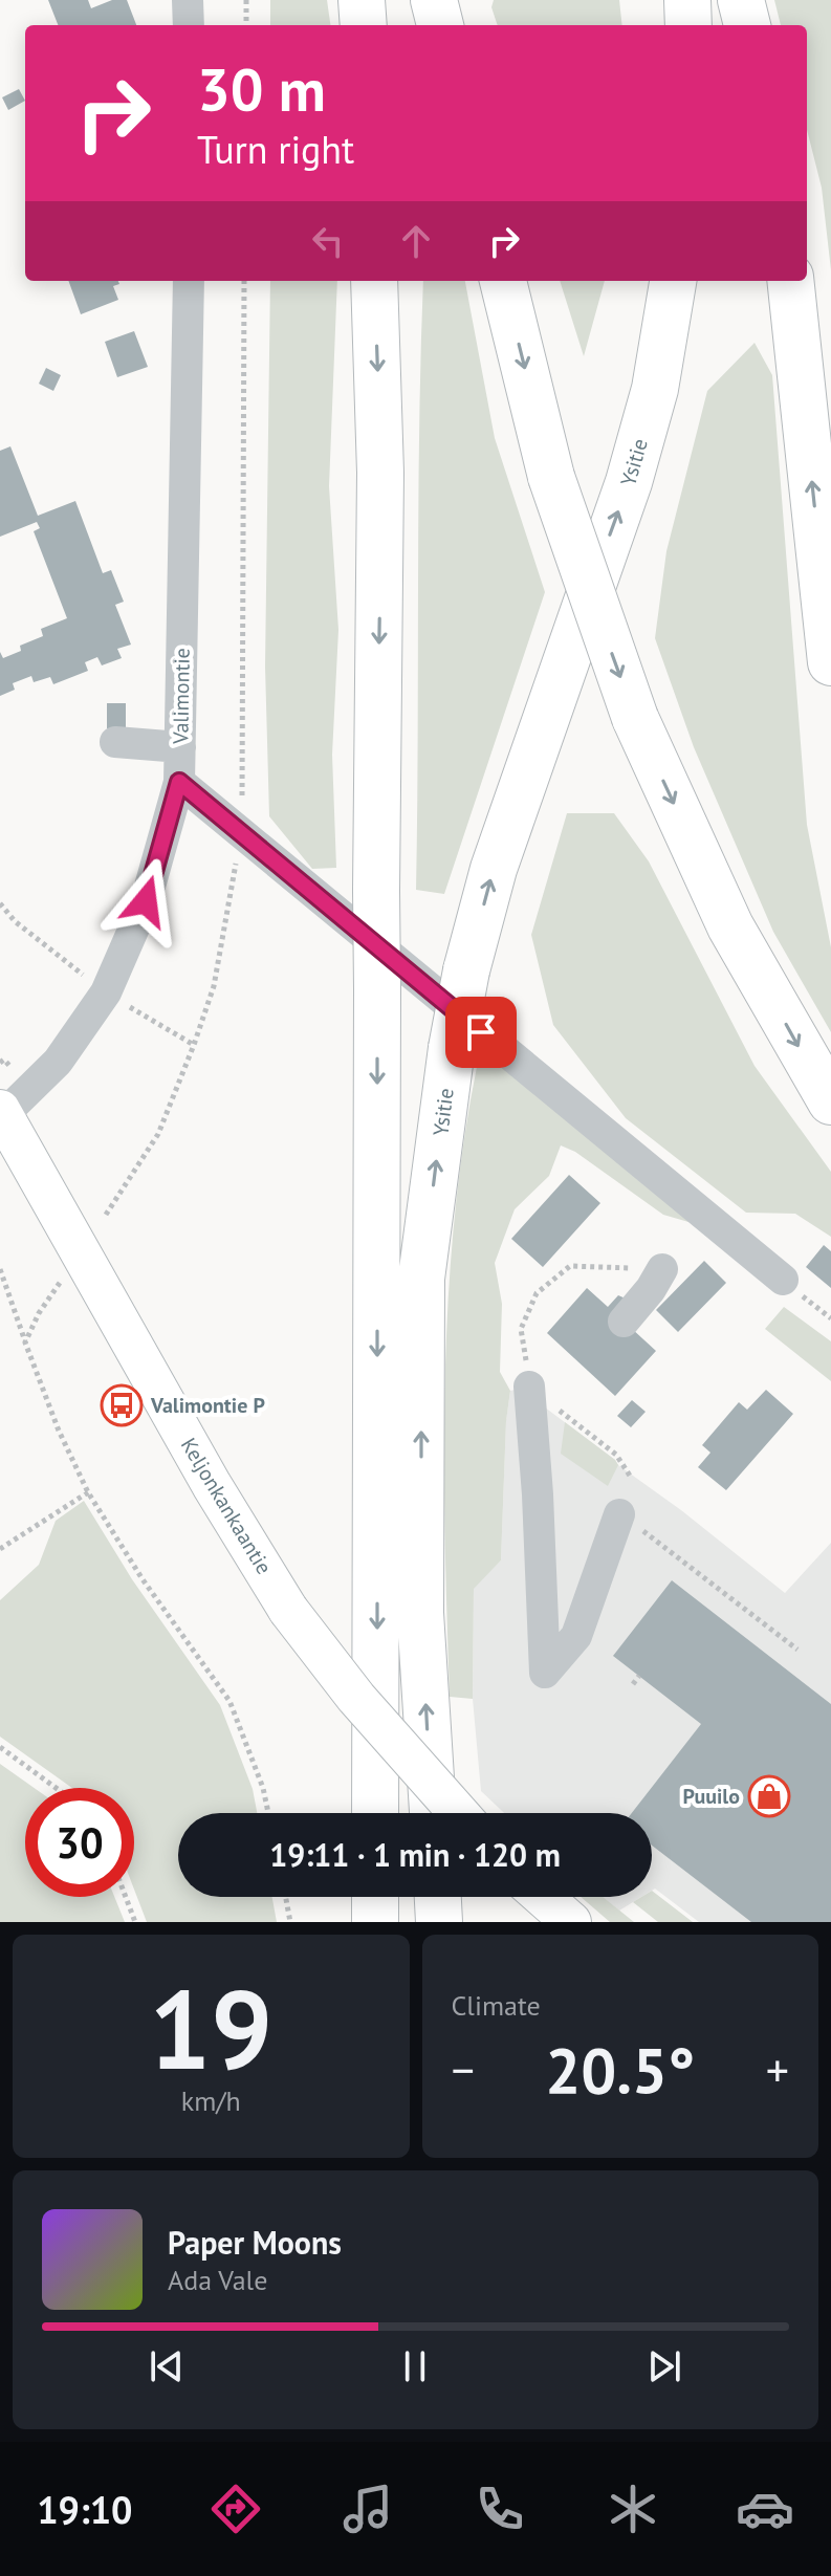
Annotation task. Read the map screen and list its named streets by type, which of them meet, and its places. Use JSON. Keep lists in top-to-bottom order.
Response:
{
  "streets": {
    "highway": ["Ysitie"],
    "main road": ["Keljonkankaantie"],
    "street": ["Valimontie"]
  },
  "crossings": [
    ["Valimontie", "Keljonkankaantie"]
  ],
  "places": {
    "bus stop": ["Valimontie P"],
    "shop": ["Puuilo"]
  },
  "page": {
    "turn": ["30 m", "Turn right"],
    "limit": "30",
    "trip": "19:11 · 1 min · 120 m",
    "tile": [
      ["19", "km/h"],
      "Climate"
    ],
    "heat": ["−", "20.5°", "+"],
    "song": ["Paper Moons", "Ada Vale"],
    "tabs": "19:10"
  }
}
